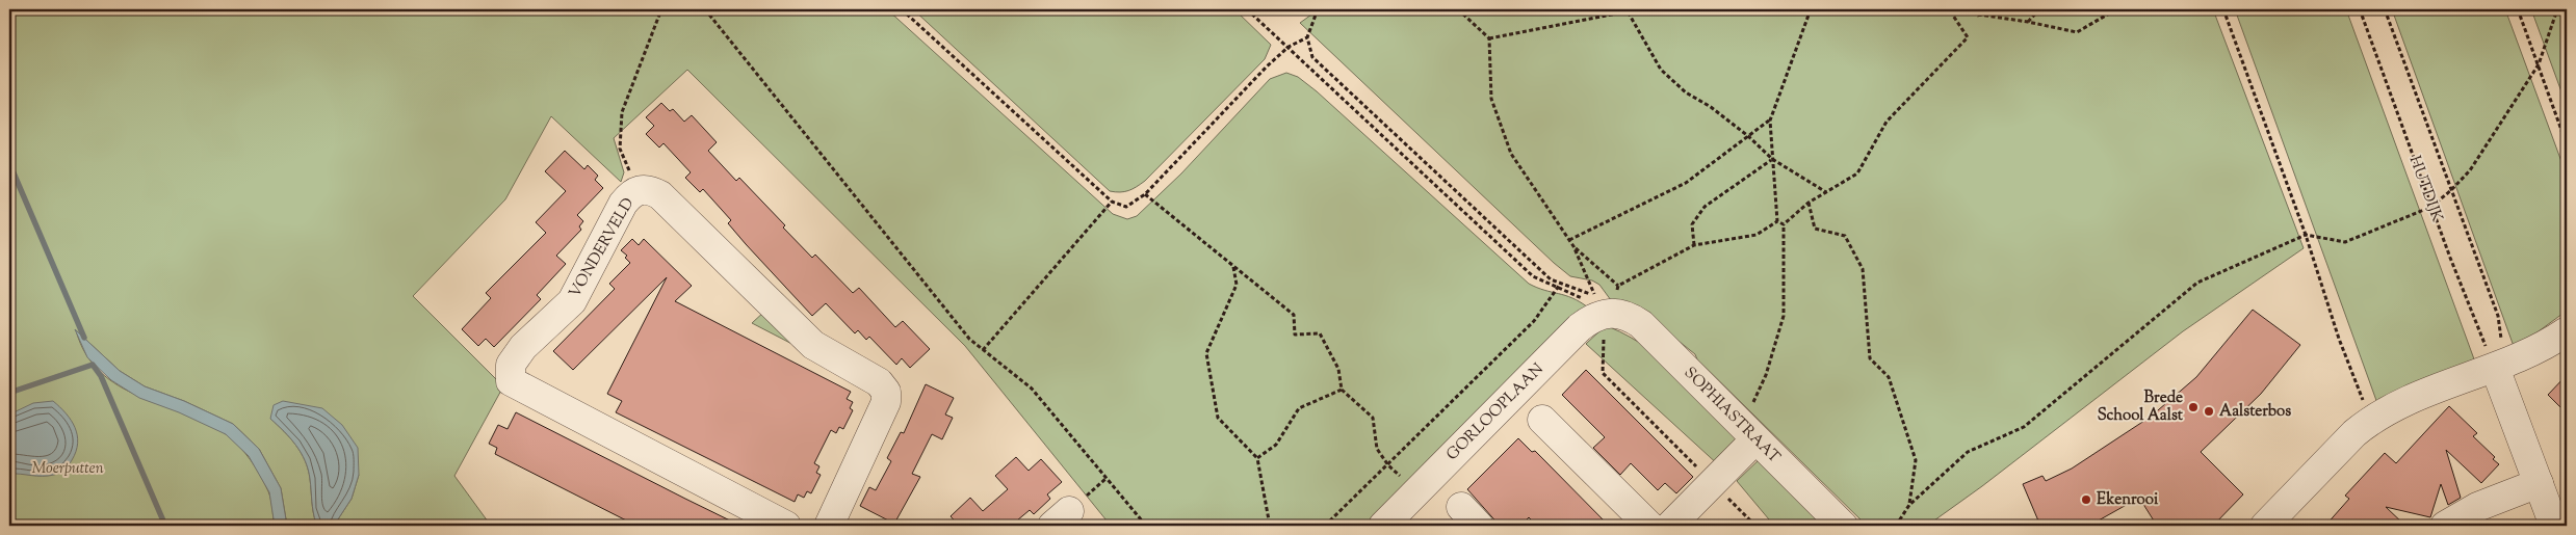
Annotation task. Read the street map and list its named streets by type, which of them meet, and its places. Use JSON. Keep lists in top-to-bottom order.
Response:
{
  "streets": {
    "street": ["VONDERVELD", "GORLOOPLAAN", "SOPHIASTRAAT"],
    "path": ["HUTDIJK"]
  },
  "crossings": [
    ["GORLOOPLAAN", "SOPHIASTRAAT"]
  ],
  "parks": ["Moerputten"],
  "places": ["Brede School Aalst", "Aalsterbos", "Ekenrooi"]
}
